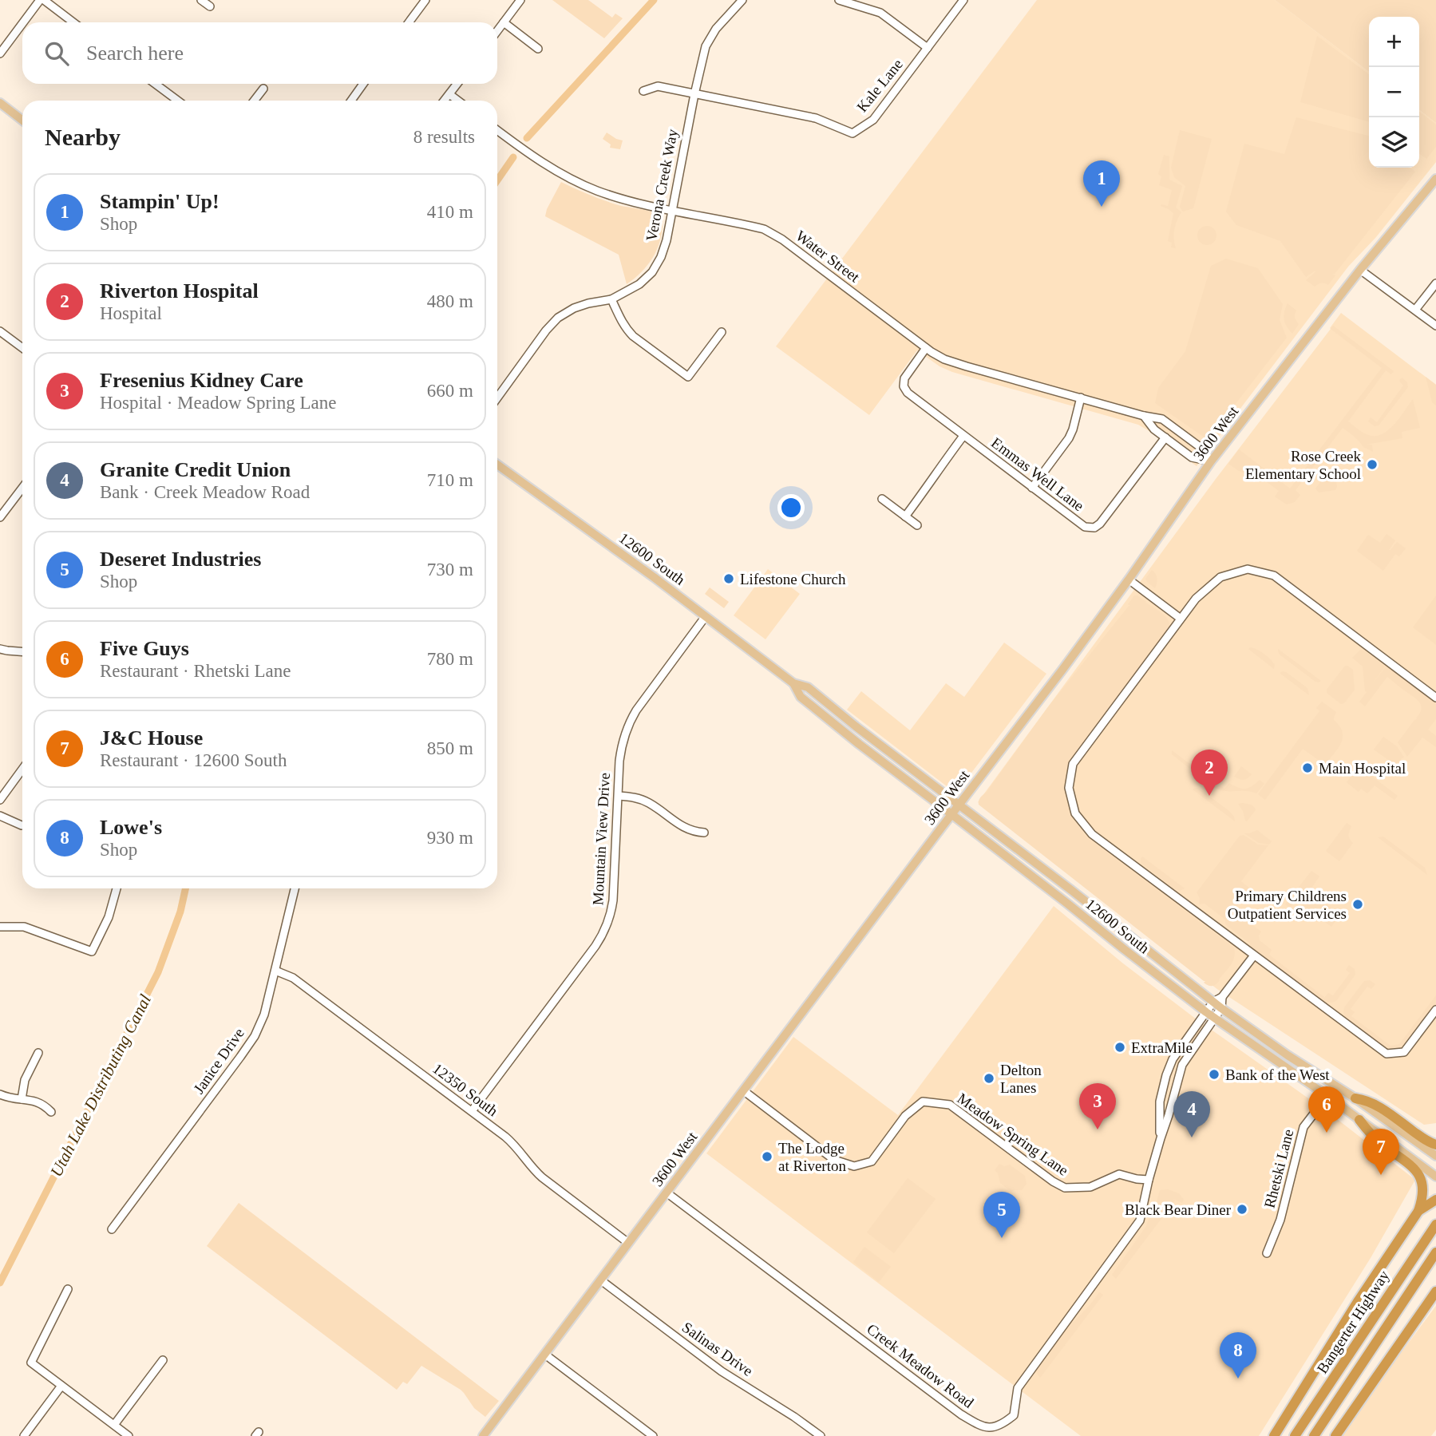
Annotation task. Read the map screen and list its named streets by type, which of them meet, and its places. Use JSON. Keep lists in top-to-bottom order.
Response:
{
  "streets": {
    "highway": ["Bangerter Highway"],
    "main road": ["3600 West", "12600 South"],
    "street": [
      "Kale Lane",
      "Verona Creek Way",
      "Water Street",
      "Emmas Well Lane",
      "Mountain View Drive",
      "Janice Drive",
      "12350 South",
      "Meadow Spring Lane",
      "Rhetski Lane",
      "Salinas Drive",
      "Creek Meadow Road"
    ]
  },
  "crossings": [
    ["Kale Lane", "Verona Creek Way"],
    ["Verona Creek Way", "Water Street"],
    ["Water Street", "3600 West"],
    ["Water Street", "Emmas Well Lane"],
    ["3600 West", "12600 South"],
    ["3600 West", "12350 South"],
    ["3600 West", "Meadow Spring Lane"],
    ["3600 West", "Salinas Drive"],
    ["3600 West", "Creek Meadow Road"],
    ["12600 South", "Mountain View Drive"],
    ["12600 South", "Rhetski Lane"],
    ["12600 South", "Creek Meadow Road"],
    ["Mountain View Drive", "12350 South"],
    ["Janice Drive", "12350 South"],
    ["Meadow Spring Lane", "Creek Meadow Road"]
  ],
  "water": ["Utah Lake Distributing Canal"],
  "places": [
    "Rose Creek Elementary School",
    "Lifestone Church",
    "Main Hospital",
    "Primary Childrens Outpatient Services",
    "ExtraMile",
    "Bank of the West",
    "Delton Lanes",
    "The Lodge at Riverton",
    "Black Bear Diner"
  ],
  "page": {
    "map_buttons": ["+", "−"],
    "search": "Search here",
    "heading": ["Nearby", "8 results"],
    "pins": [
      "1",
      "2",
      "3",
      "6",
      "4",
      "7",
      "5",
      "8"
    ],
    "list": [
      {
        "mark": "1",
        "name": "Stampin' Up!",
        "note": "Shop",
        "value": "410 m"
      },
      {
        "mark": "2",
        "name": "Riverton Hospital",
        "note": "Hospital",
        "value": "480 m"
      },
      {
        "mark": "3",
        "name": "Fresenius Kidney Care",
        "note": "Hospital · Meadow Spring Lane",
        "value": "660 m"
      },
      {
        "mark": "4",
        "name": "Granite Credit Union",
        "note": "Bank · Creek Meadow Road",
        "value": "710 m"
      },
      {
        "mark": "5",
        "name": "Deseret Industries",
        "note": "Shop",
        "value": "730 m"
      },
      {
        "mark": "6",
        "name": "Five Guys",
        "note": "Restaurant · Rhetski Lane",
        "value": "780 m"
      },
      {
        "mark": "7",
        "name": "J&C House",
        "note": "Restaurant · 12600 South",
        "value": "850 m"
      },
      {
        "mark": "8",
        "name": "Lowe's",
        "note": "Shop",
        "value": "930 m"
      }
    ]
  }
}
